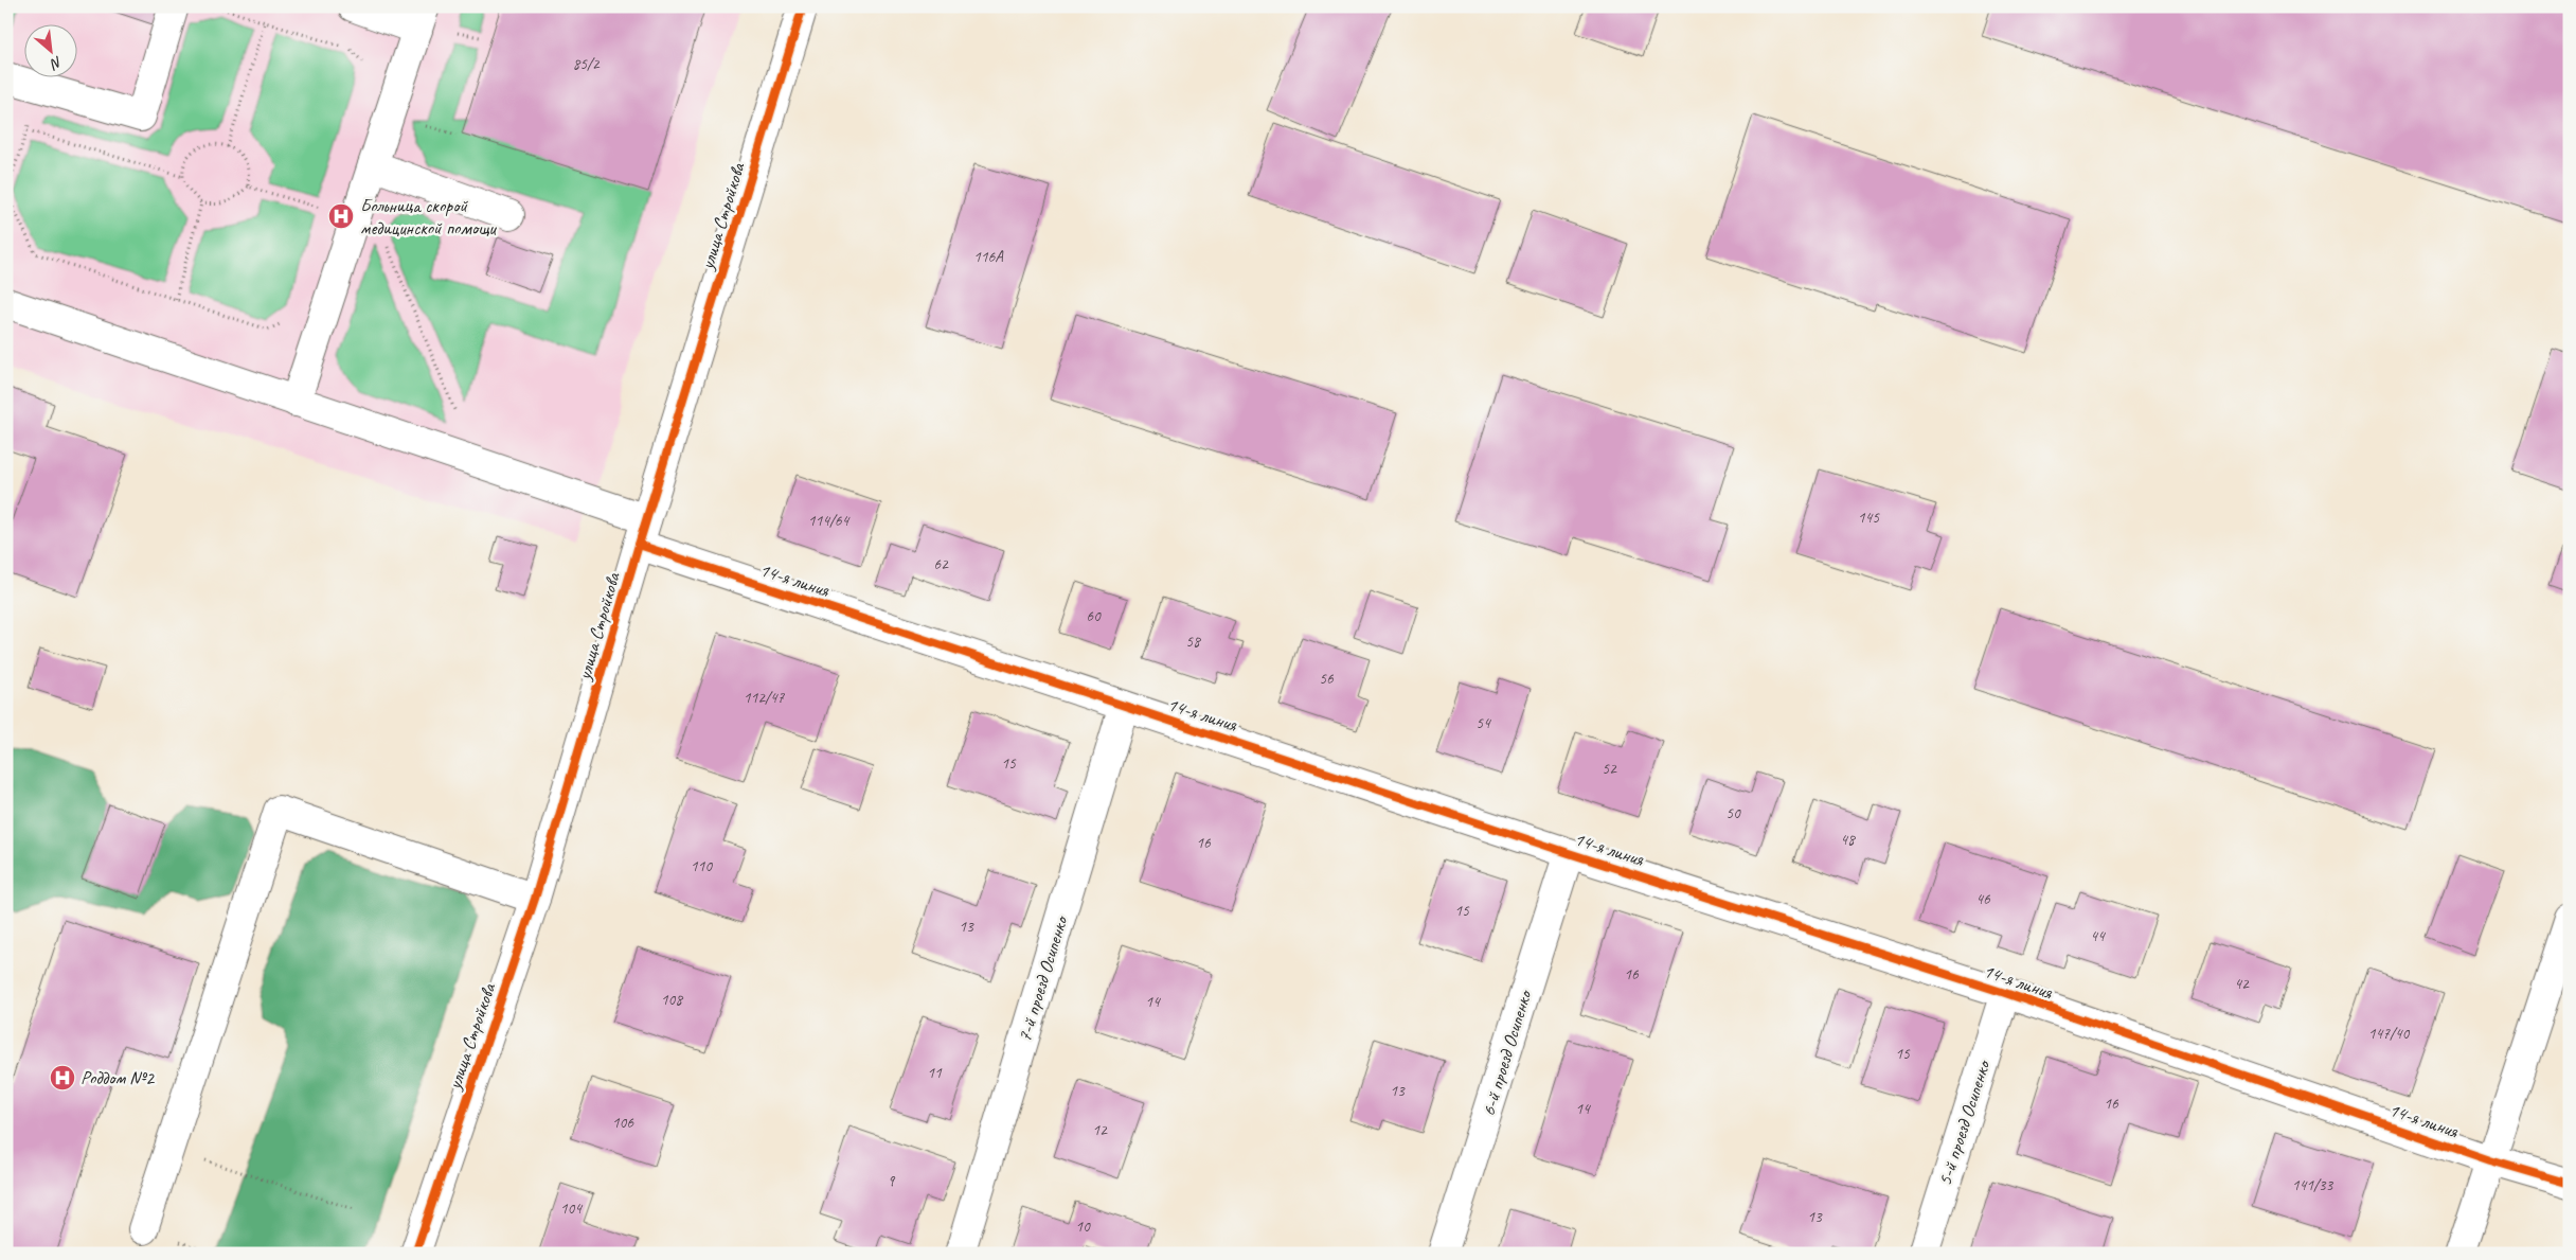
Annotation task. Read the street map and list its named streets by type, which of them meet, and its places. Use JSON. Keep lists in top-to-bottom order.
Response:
{
  "streets": {
    "street": [
      "улица Стройкова",
      "14-я линия",
      "7-й проезд Осипенко",
      "6-й проезд Осипенко",
      "5-й проезд Осипенко"
    ]
  },
  "crossings": [
    ["улица Стройкова", "14-я линия"],
    ["14-я линия", "7-й проезд Осипенко"],
    ["14-я линия", "6-й проезд Осипенко"],
    ["14-я линия", "5-й проезд Осипенко"]
  ],
  "places": {
    "hospital": ["Больница скорой медицинской помощи", "Роддом №2"]
  },
  "house_numbers": [
    "85/2",
    "116А",
    "145",
    "114/64",
    "62",
    "60",
    "58",
    "56",
    "112/47",
    "54",
    "15",
    "52",
    "50",
    "48",
    "16",
    "110",
    "46",
    "15",
    "13",
    "44",
    "16",
    "42",
    "108",
    "14",
    "147/40",
    "15",
    "11",
    "13",
    "16",
    "14",
    "106",
    "12",
    "9",
    "141/33",
    "104",
    "13",
    "10"
  ],
  "north": "bottom right"
}
